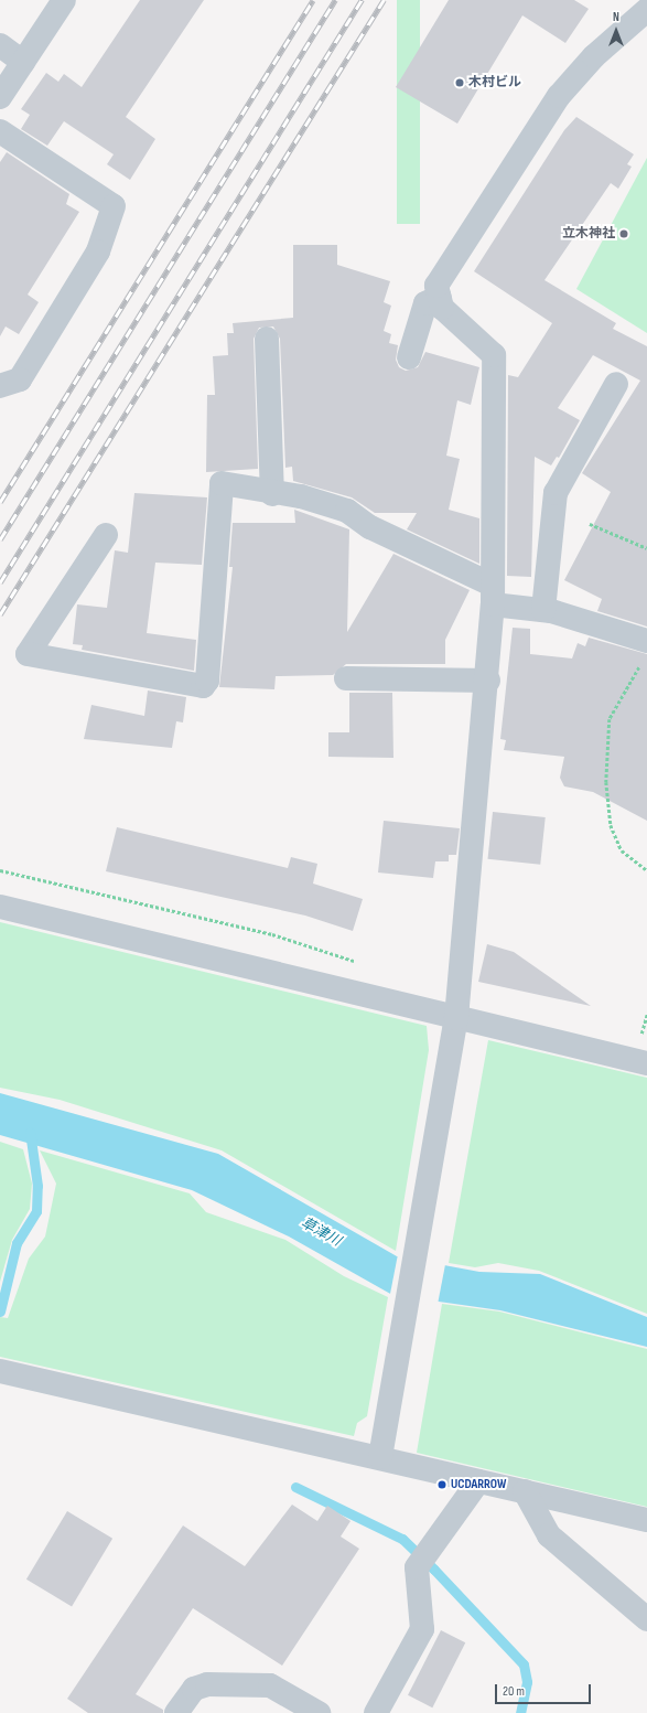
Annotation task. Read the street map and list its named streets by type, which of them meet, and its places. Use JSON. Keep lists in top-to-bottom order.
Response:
{
  "water": ["草津川"],
  "places": ["木村ビル", "立木神社", "UCDARROW"],
  "scale_bar": "20 m",
  "north": "top"
}
